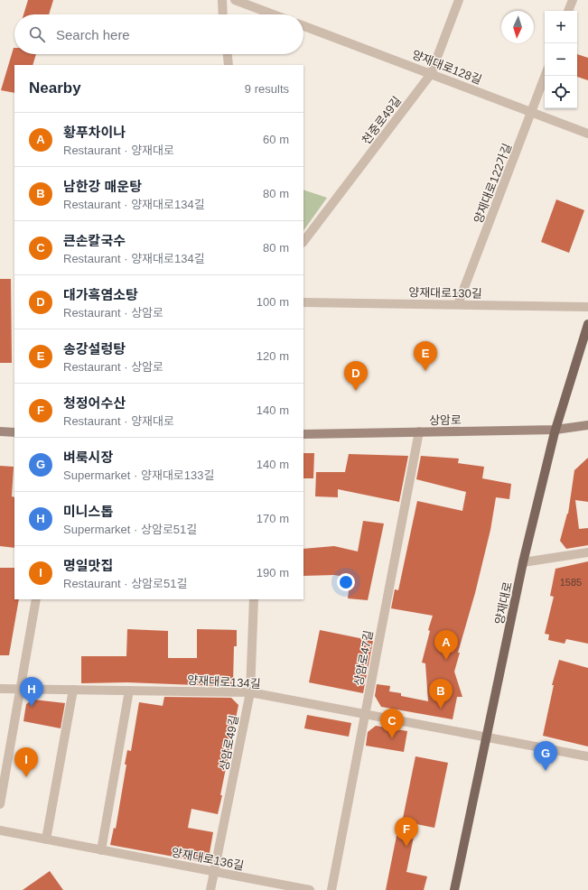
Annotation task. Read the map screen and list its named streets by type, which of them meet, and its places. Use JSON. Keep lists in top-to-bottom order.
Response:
{
  "streets": {
    "main road": ["양재대로"],
    "street": [
      "양재대로128길",
      "천중로49길",
      "양재대로122가길",
      "양재대로130길",
      "상암로",
      "상암로47길",
      "양재대로134길",
      "상암로49길",
      "양재대로136길"
    ]
  },
  "crossings": [
    ["양재대로128길", "천중로49길"],
    ["양재대로128길", "양재대로122가길"],
    ["양재대로122가길", "양재대로130길"],
    ["상암로", "양재대로"],
    ["상암로", "상암로47길"],
    ["양재대로", "양재대로134길"],
    ["상암로47길", "양재대로134길"],
    ["양재대로134길", "상암로49길"],
    ["상암로49길", "양재대로136길"]
  ],
  "house_numbers": ["1585"],
  "north": "bottom",
  "page": {
    "map_buttons": ["+", "−"],
    "search": "Search here",
    "heading": ["Nearby", "9 results"],
    "list": [
      {
        "mark": "A",
        "name": "황푸차이나",
        "note": "Restaurant · 양재대로",
        "value": "60 m"
      },
      {
        "mark": "B",
        "name": "남한강 매운탕",
        "note": "Restaurant · 양재대로134길",
        "value": "80 m"
      },
      {
        "mark": "C",
        "name": "큰손칼국수",
        "note": "Restaurant · 양재대로134길",
        "value": "80 m"
      },
      {
        "mark": "D",
        "name": "대가흑염소탕",
        "note": "Restaurant · 상암로",
        "value": "100 m"
      },
      {
        "mark": "E",
        "name": "송강설렁탕",
        "note": "Restaurant · 상암로",
        "value": "120 m"
      },
      {
        "mark": "F",
        "name": "청정어수산",
        "note": "Restaurant · 양재대로",
        "value": "140 m"
      },
      {
        "mark": "G",
        "name": "벼룩시장",
        "note": "Supermarket · 양재대로133길",
        "value": "140 m"
      },
      {
        "mark": "H",
        "name": "미니스톱",
        "note": "Supermarket · 상암로51길",
        "value": "170 m"
      },
      {
        "mark": "I",
        "name": "명일맛집",
        "note": "Restaurant · 상암로51길",
        "value": "190 m"
      }
    ],
    "pins": [
      "E",
      "D",
      "A",
      "H",
      "B",
      "C",
      "G",
      "I",
      "F"
    ]
  }
}
